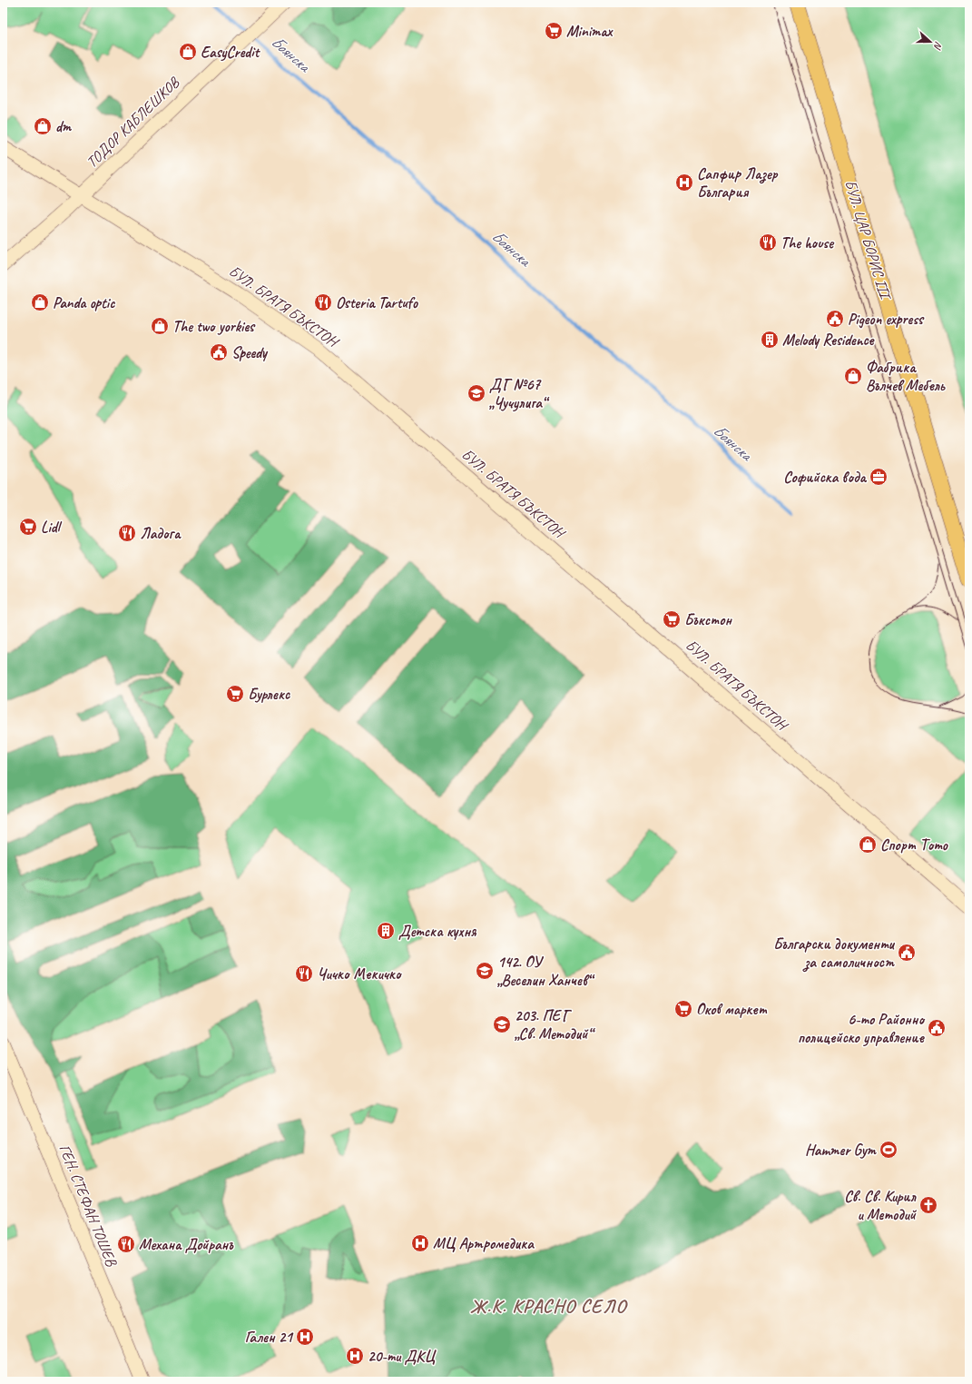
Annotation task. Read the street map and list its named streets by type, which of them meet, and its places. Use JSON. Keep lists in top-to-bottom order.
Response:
{
  "streets": {
    "main road": ["БУЛ. ЦАР БОРИС III"],
    "street": ["ТОДОР КАБЛЕШКОВ", "БУЛ. БРАТЯ БЪКСТОН", "ГЕН. СТЕФАН ТОШЕВ"]
  },
  "crossings": [
    ["ТОДОР КАБЛЕШКОВ", "БУЛ. БРАТЯ БЪКСТОН"]
  ],
  "districts": ["Ж.К. КРАСНО СЕЛО"],
  "water": ["Боянска"],
  "places": {
    "supermarket": [
      "Minimax",
      "Lidl",
      "Бъкстон",
      "Бурлекс",
      "Оков маркет"
    ],
    "shop": [
      "EasyCredit",
      "dm",
      "Panda optic",
      "The two yorkies",
      "Фабрика Вълчев Мебель",
      "Спорт Тото"
    ],
    "hospital": [
      "Сапфир Лазер България",
      "МЦ Артромедика",
      "Гален 21",
      "20-ти ДКЦ"
    ],
    "restaurant": [
      "The house",
      "Osteria Tartufo",
      "Ладога",
      "Чичко Мекичко",
      "Механа Дойранъ"
    ],
    "public building": [
      "Pigeon express",
      "Speedy",
      "Български документи за самоличност",
      "6-то Районно полицейско управление"
    ],
    "building": ["Melody Residence", "Детска кухня"],
    "school or university": ["ДГ №67 „Чучулига“", "142. ОУ „Веселин Ханчев“", "203. ПЕГ „Св. Методий“"],
    "office": ["Софийска вода"],
    "sports": ["Hammer Gym"],
    "church": ["Св. Св. Кирил и Методий"]
  },
  "north": "right"
}
